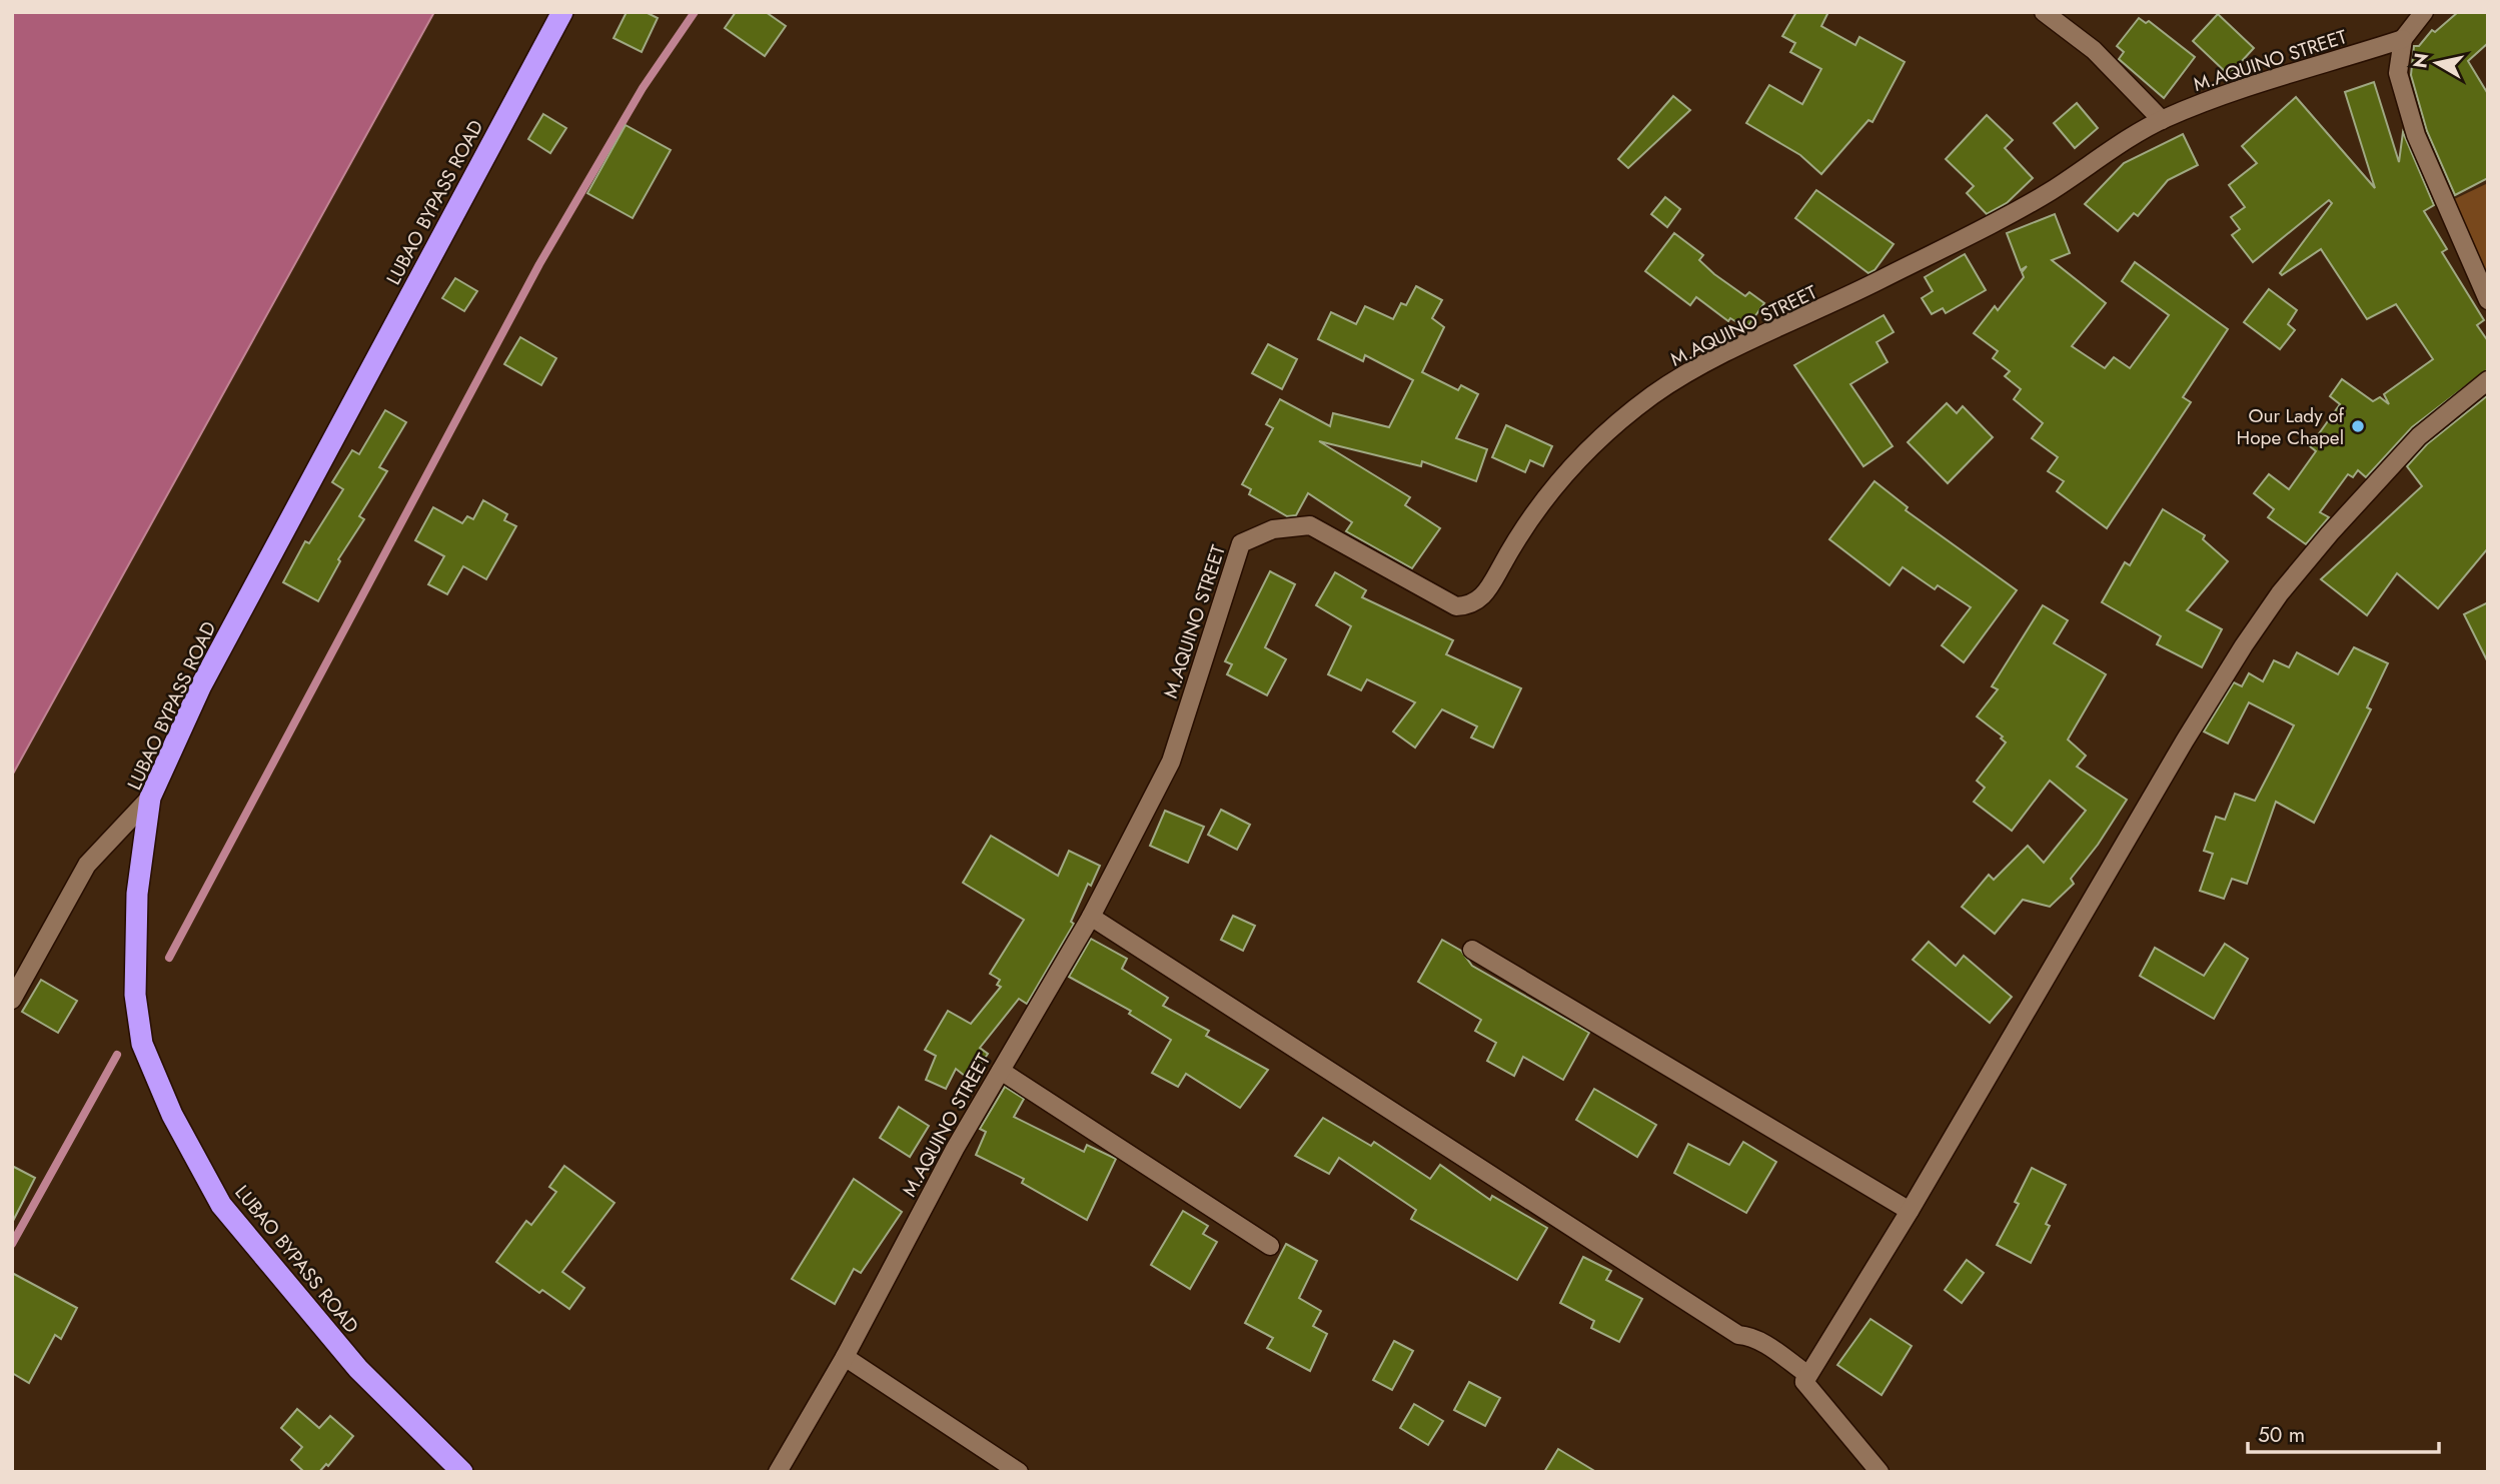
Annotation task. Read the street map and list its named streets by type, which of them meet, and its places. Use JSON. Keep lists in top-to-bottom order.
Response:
{
  "streets": {
    "highway": ["LUBAO BYPASS ROAD"],
    "street": ["M.AQUINO STREET"]
  },
  "places": ["Our Lady of Hope Chapel"],
  "scale_bar": "50 m",
  "north": "left"
}
